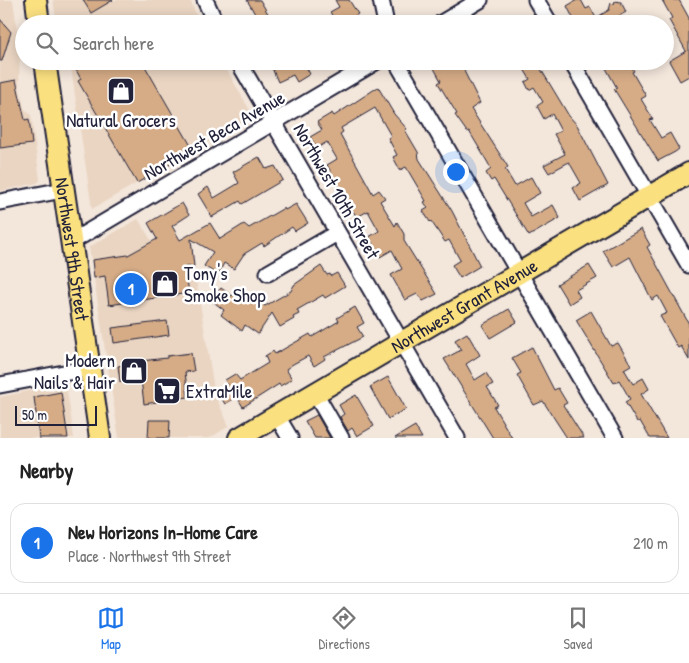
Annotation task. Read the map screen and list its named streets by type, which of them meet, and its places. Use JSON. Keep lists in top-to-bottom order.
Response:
{
  "streets": {
    "main road": ["Northwest 9th Street", "Northwest Grant Avenue"],
    "street": ["Northwest Beca Avenue", "Northwest 10th Street"]
  },
  "crossings": [
    ["Northwest Beca Avenue", "Northwest 10th Street"],
    ["Northwest Beca Avenue", "Northwest 9th Street"],
    ["Northwest 10th Street", "Northwest Grant Avenue"]
  ],
  "places": {
    "shop": ["Natural Grocers", "Tony's Smoke Shop", "Modern Nails & Hair"],
    "supermarket": ["ExtraMile"]
  },
  "scale_bar": "50 m",
  "page": {
    "search": "Search here",
    "pins": "1",
    "scale": "50 m",
    "heading": "Nearby",
    "list": [
      {
        "mark": "1",
        "name": "New Horizons In-Home Care",
        "note": "Place · Northwest 9th Street",
        "value": "210 m"
      }
    ],
    "nav": ["Map", "Directions", "Saved"]
  }
}
